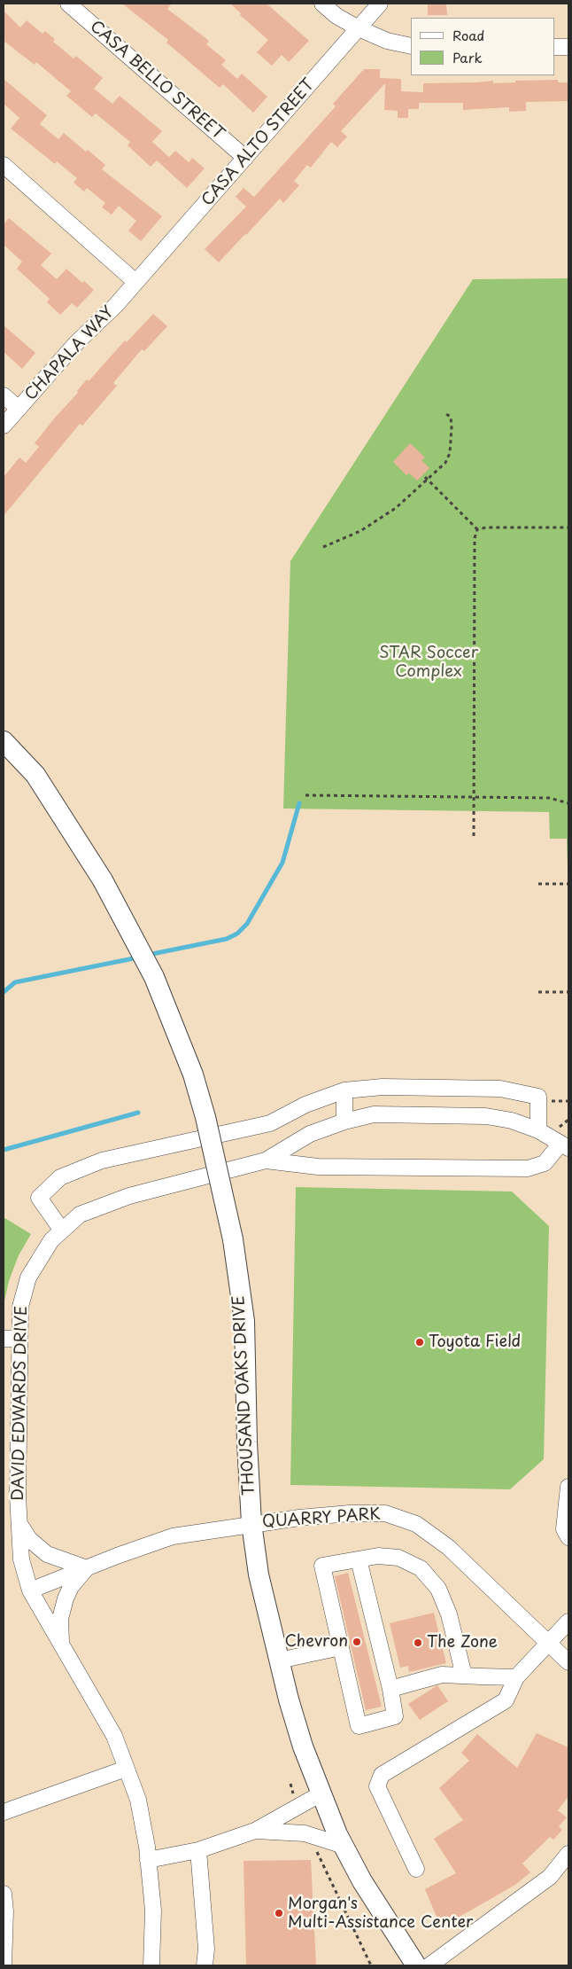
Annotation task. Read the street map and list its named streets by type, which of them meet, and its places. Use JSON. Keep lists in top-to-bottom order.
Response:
{
  "streets": {
    "main road": ["THOUSAND OAKS DRIVE"],
    "street": [
      "CASA BELLO STREET",
      "CASA ALTO STREET",
      "CHAPALA WAY",
      "DAVID EDWARDS DRIVE",
      "QUARRY PARK"
    ]
  },
  "crossings": [
    ["CASA BELLO STREET", "CASA ALTO STREET"],
    ["CASA ALTO STREET", "CHAPALA WAY"],
    ["THOUSAND OAKS DRIVE", "QUARRY PARK"],
    ["DAVID EDWARDS DRIVE", "QUARRY PARK"]
  ],
  "parks": ["STAR Soccer Complex"],
  "places": [
    "Toyota Field",
    "Chevron",
    "The Zone",
    "Morgan's Multi-Assistance Center"
  ],
  "legend": ["Road", "Park"]
}
